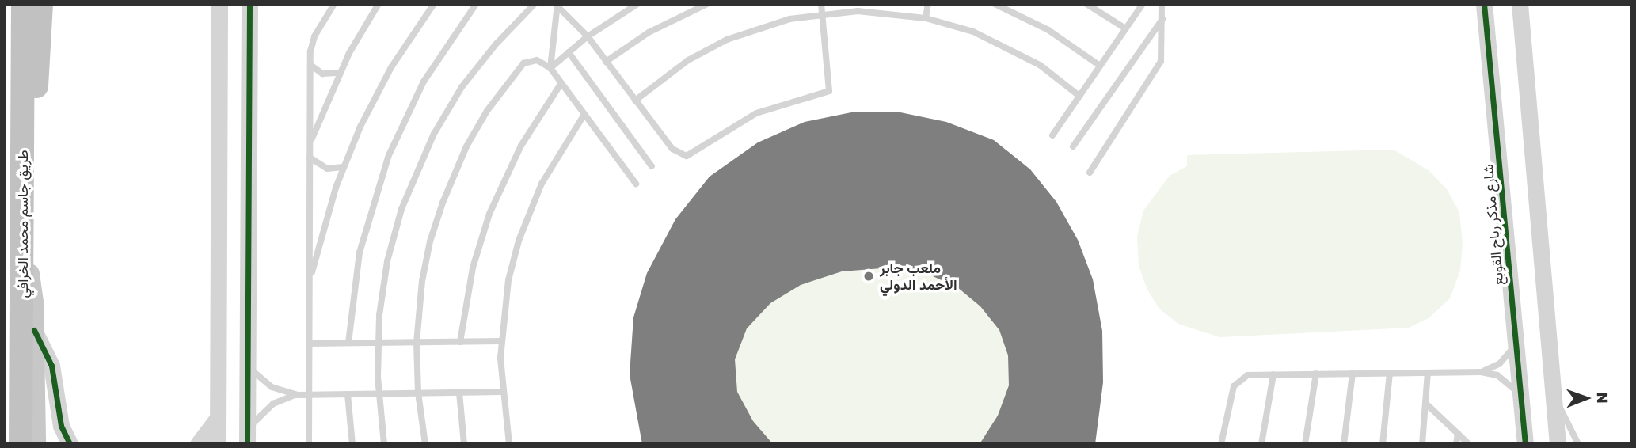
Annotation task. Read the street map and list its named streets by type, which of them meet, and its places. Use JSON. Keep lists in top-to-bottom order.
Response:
{
  "streets": {
    "highway": ["طريق جاسم محمد الخرافي"],
    "street": ["شارع مذكر رباح القوبع"]
  },
  "places": ["ملعب جابر الأحمد الدولي"],
  "north": "right"
}
